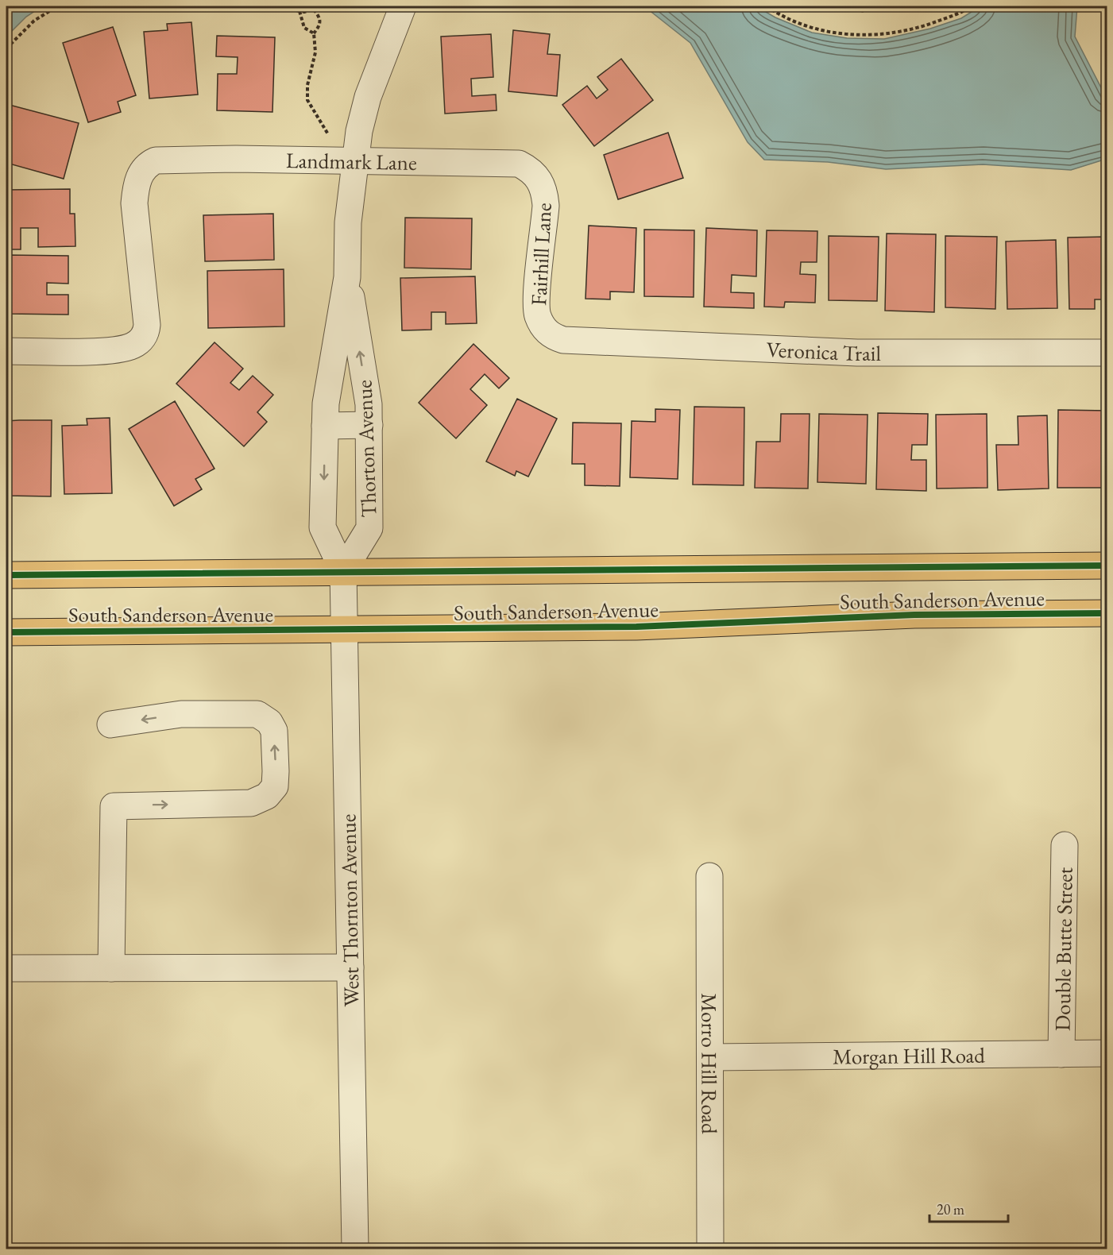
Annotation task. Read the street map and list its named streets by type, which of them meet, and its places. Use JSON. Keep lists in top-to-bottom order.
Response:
{
  "streets": {
    "main road": ["South Sanderson Avenue"],
    "street": [
      "Landmark Lane",
      "Fairhill Lane",
      "Veronica Trail",
      "Thorton Avenue",
      "West Thornton Avenue",
      "Double Butte Street",
      "Morgan Hill Road",
      "Morro Hill Road"
    ]
  },
  "crossings": [
    ["Landmark Lane", "Fairhill Lane"],
    ["Landmark Lane", "Thorton Avenue"],
    ["Fairhill Lane", "Veronica Trail"],
    ["Thorton Avenue", "South Sanderson Avenue"],
    ["Thorton Avenue", "West Thornton Avenue"],
    ["South Sanderson Avenue", "West Thornton Avenue"],
    ["Double Butte Street", "Morgan Hill Road"],
    ["Morgan Hill Road", "Morro Hill Road"]
  ],
  "scale_bar": "20 m"
}
